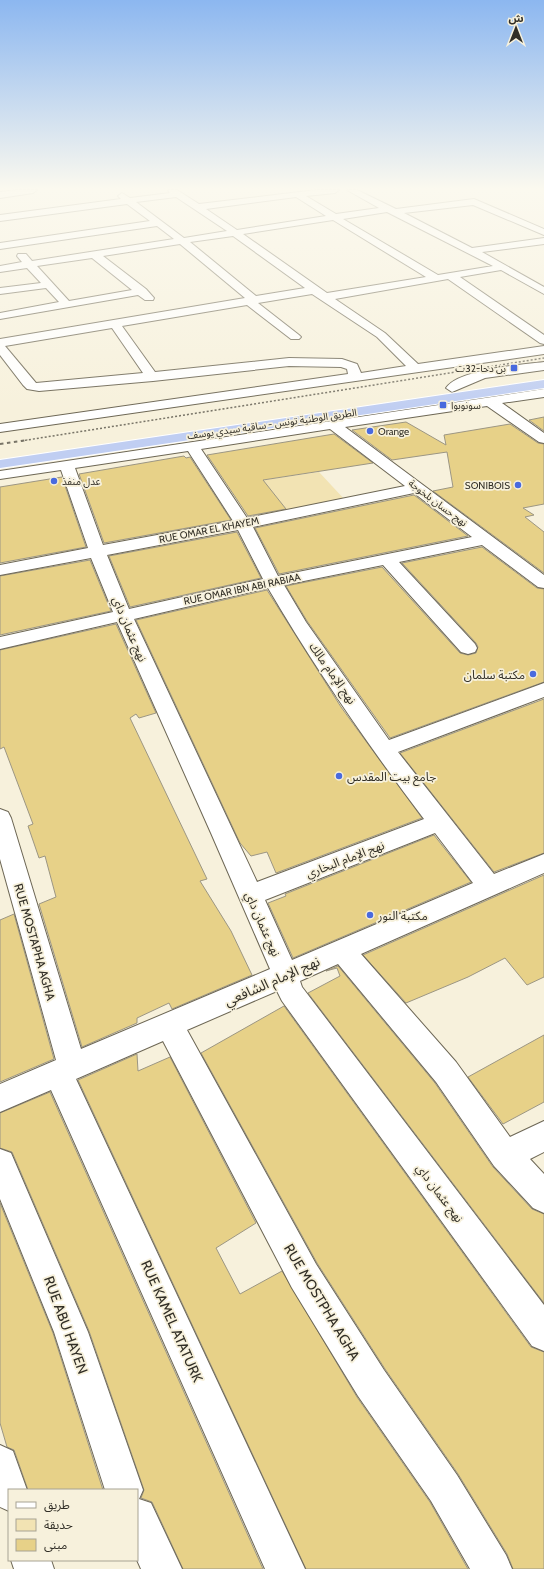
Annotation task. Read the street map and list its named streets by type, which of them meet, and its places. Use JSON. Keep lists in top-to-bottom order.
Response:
{
  "streets": {
    "highway": ["الطريق الوطنية تونس - ساقية سيدي يوسف"],
    "street": [
      "نهج حسان بلخوجة",
      "RUE OMAR EL KHAYEM",
      "RUE OMAR IBN ABI RABIAA",
      "نهج عثمان داي",
      "نهج الإمام مالك",
      "نهج الإمام البخاري",
      "RUE MOSTAPHA AGHA",
      "نهج الإمام الشافعي",
      "RUE MOSTPHA AGHA",
      "RUE KAMEL ATATURK",
      "RUE ABU HAYEN"
    ]
  },
  "crossings": [
    ["نهج حسان بلخوجة", "RUE OMAR EL KHAYEM"],
    ["نهج حسان بلخوجة", "RUE OMAR IBN ABI RABIAA"],
    ["RUE OMAR EL KHAYEM", "نهج عثمان داي"],
    ["RUE OMAR EL KHAYEM", "نهج الإمام مالك"],
    ["RUE OMAR IBN ABI RABIAA", "نهج عثمان داي"],
    ["RUE OMAR IBN ABI RABIAA", "نهج الإمام مالك"],
    ["نهج عثمان داي", "نهج الإمام البخاري"],
    ["نهج عثمان داي", "نهج الإمام الشافعي"],
    ["نهج الإمام مالك", "نهج الإمام البخاري"],
    ["نهج الإمام مالك", "نهج الإمام الشافعي"],
    ["RUE MOSTAPHA AGHA", "نهج الإمام الشافعي"],
    ["RUE MOSTAPHA AGHA", "RUE KAMEL ATATURK"],
    ["نهج الإمام الشافعي", "RUE MOSTPHA AGHA"],
    ["نهج الإمام الشافعي", "RUE KAMEL ATATURK"]
  ],
  "places": {
    "transit": ["بن دحا-32ت", "سونوبوا"],
    "other": [
      "Orange",
      "عدل منفذ",
      "SONIBOIS",
      "مكتبة سلمان",
      "جامع بيت المقدس",
      "مكتبة النور"
    ]
  },
  "legend": ["طريق", "حديقة", "مبنى"],
  "north": "top"
}
